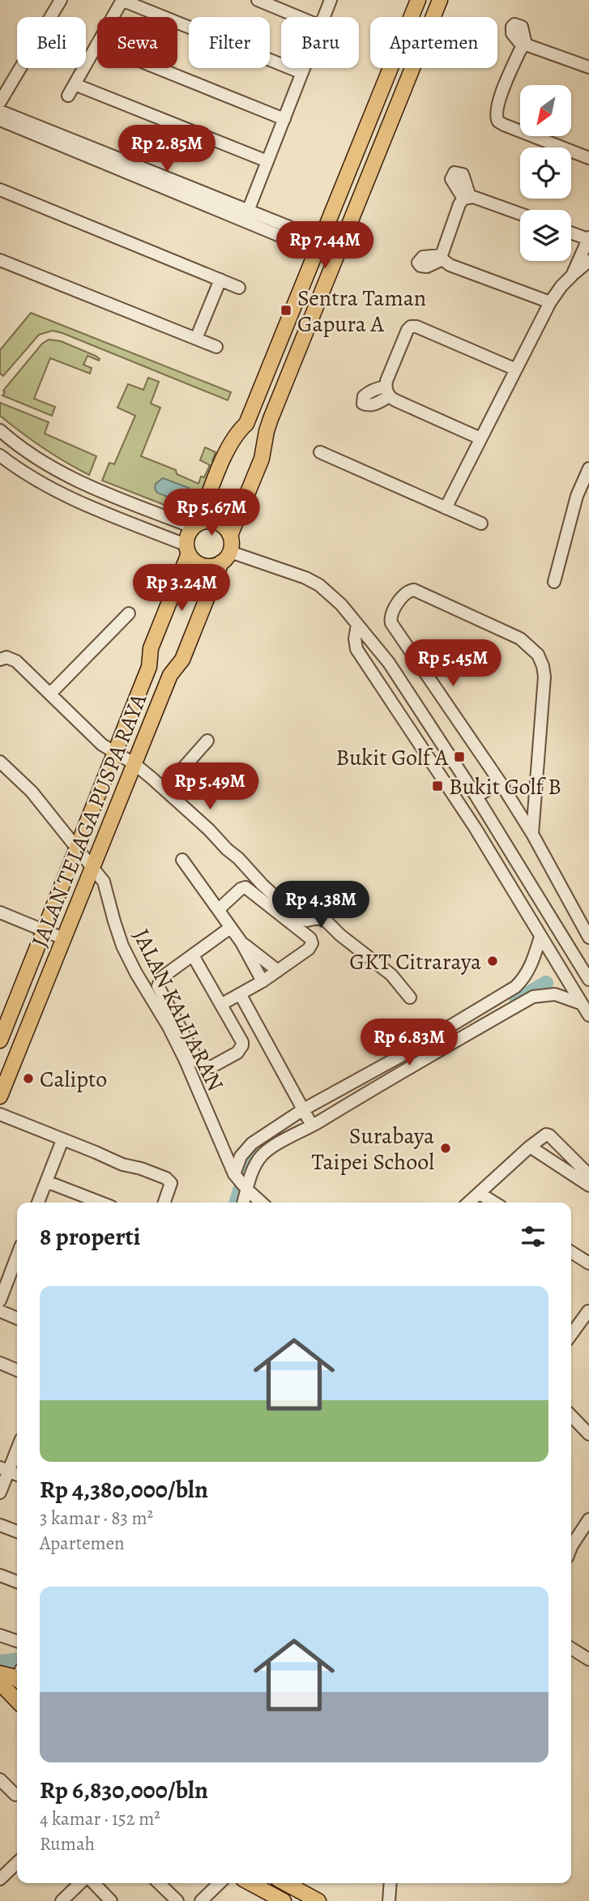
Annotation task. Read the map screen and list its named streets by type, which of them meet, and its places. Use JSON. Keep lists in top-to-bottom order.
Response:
{
  "streets": {
    "main road": ["JALAN TELAGA PUSPA RAYA"],
    "street": ["JALAN KALIJARAN"]
  },
  "crossings": [
    ["JALAN TELAGA PUSPA RAYA", "JALAN KALIJARAN"]
  ],
  "places": {
    "transit": ["Sentra Taman Gapura A", "Bukit Golf A", "Bukit Golf B"],
    "other": ["GKT Citraraya", "Calipto", "Surabaya Taipei School"]
  },
  "north": "bottom left",
  "page": {
    "chip": [
      "Beli",
      "Sewa",
      "Filter",
      "Baru",
      "Apartemen"
    ],
    "price": [
      "Rp 2.85M",
      "Rp 7.44M",
      "Rp 5.67M",
      "Rp 3.24M",
      "Rp 5.45M",
      "Rp 5.49M",
      "Rp 4.38M",
      "Rp 6.83M"
    ],
    "heading": "8 properti",
    "list": [
      {
        "name": "Rp 4,380,000/bln",
        "note": "3 kamar · 83 m² · Apartemen"
      },
      {
        "name": "Rp 6,830,000/bln",
        "note": "4 kamar · 152 m² · Rumah"
      }
    ]
  }
}
